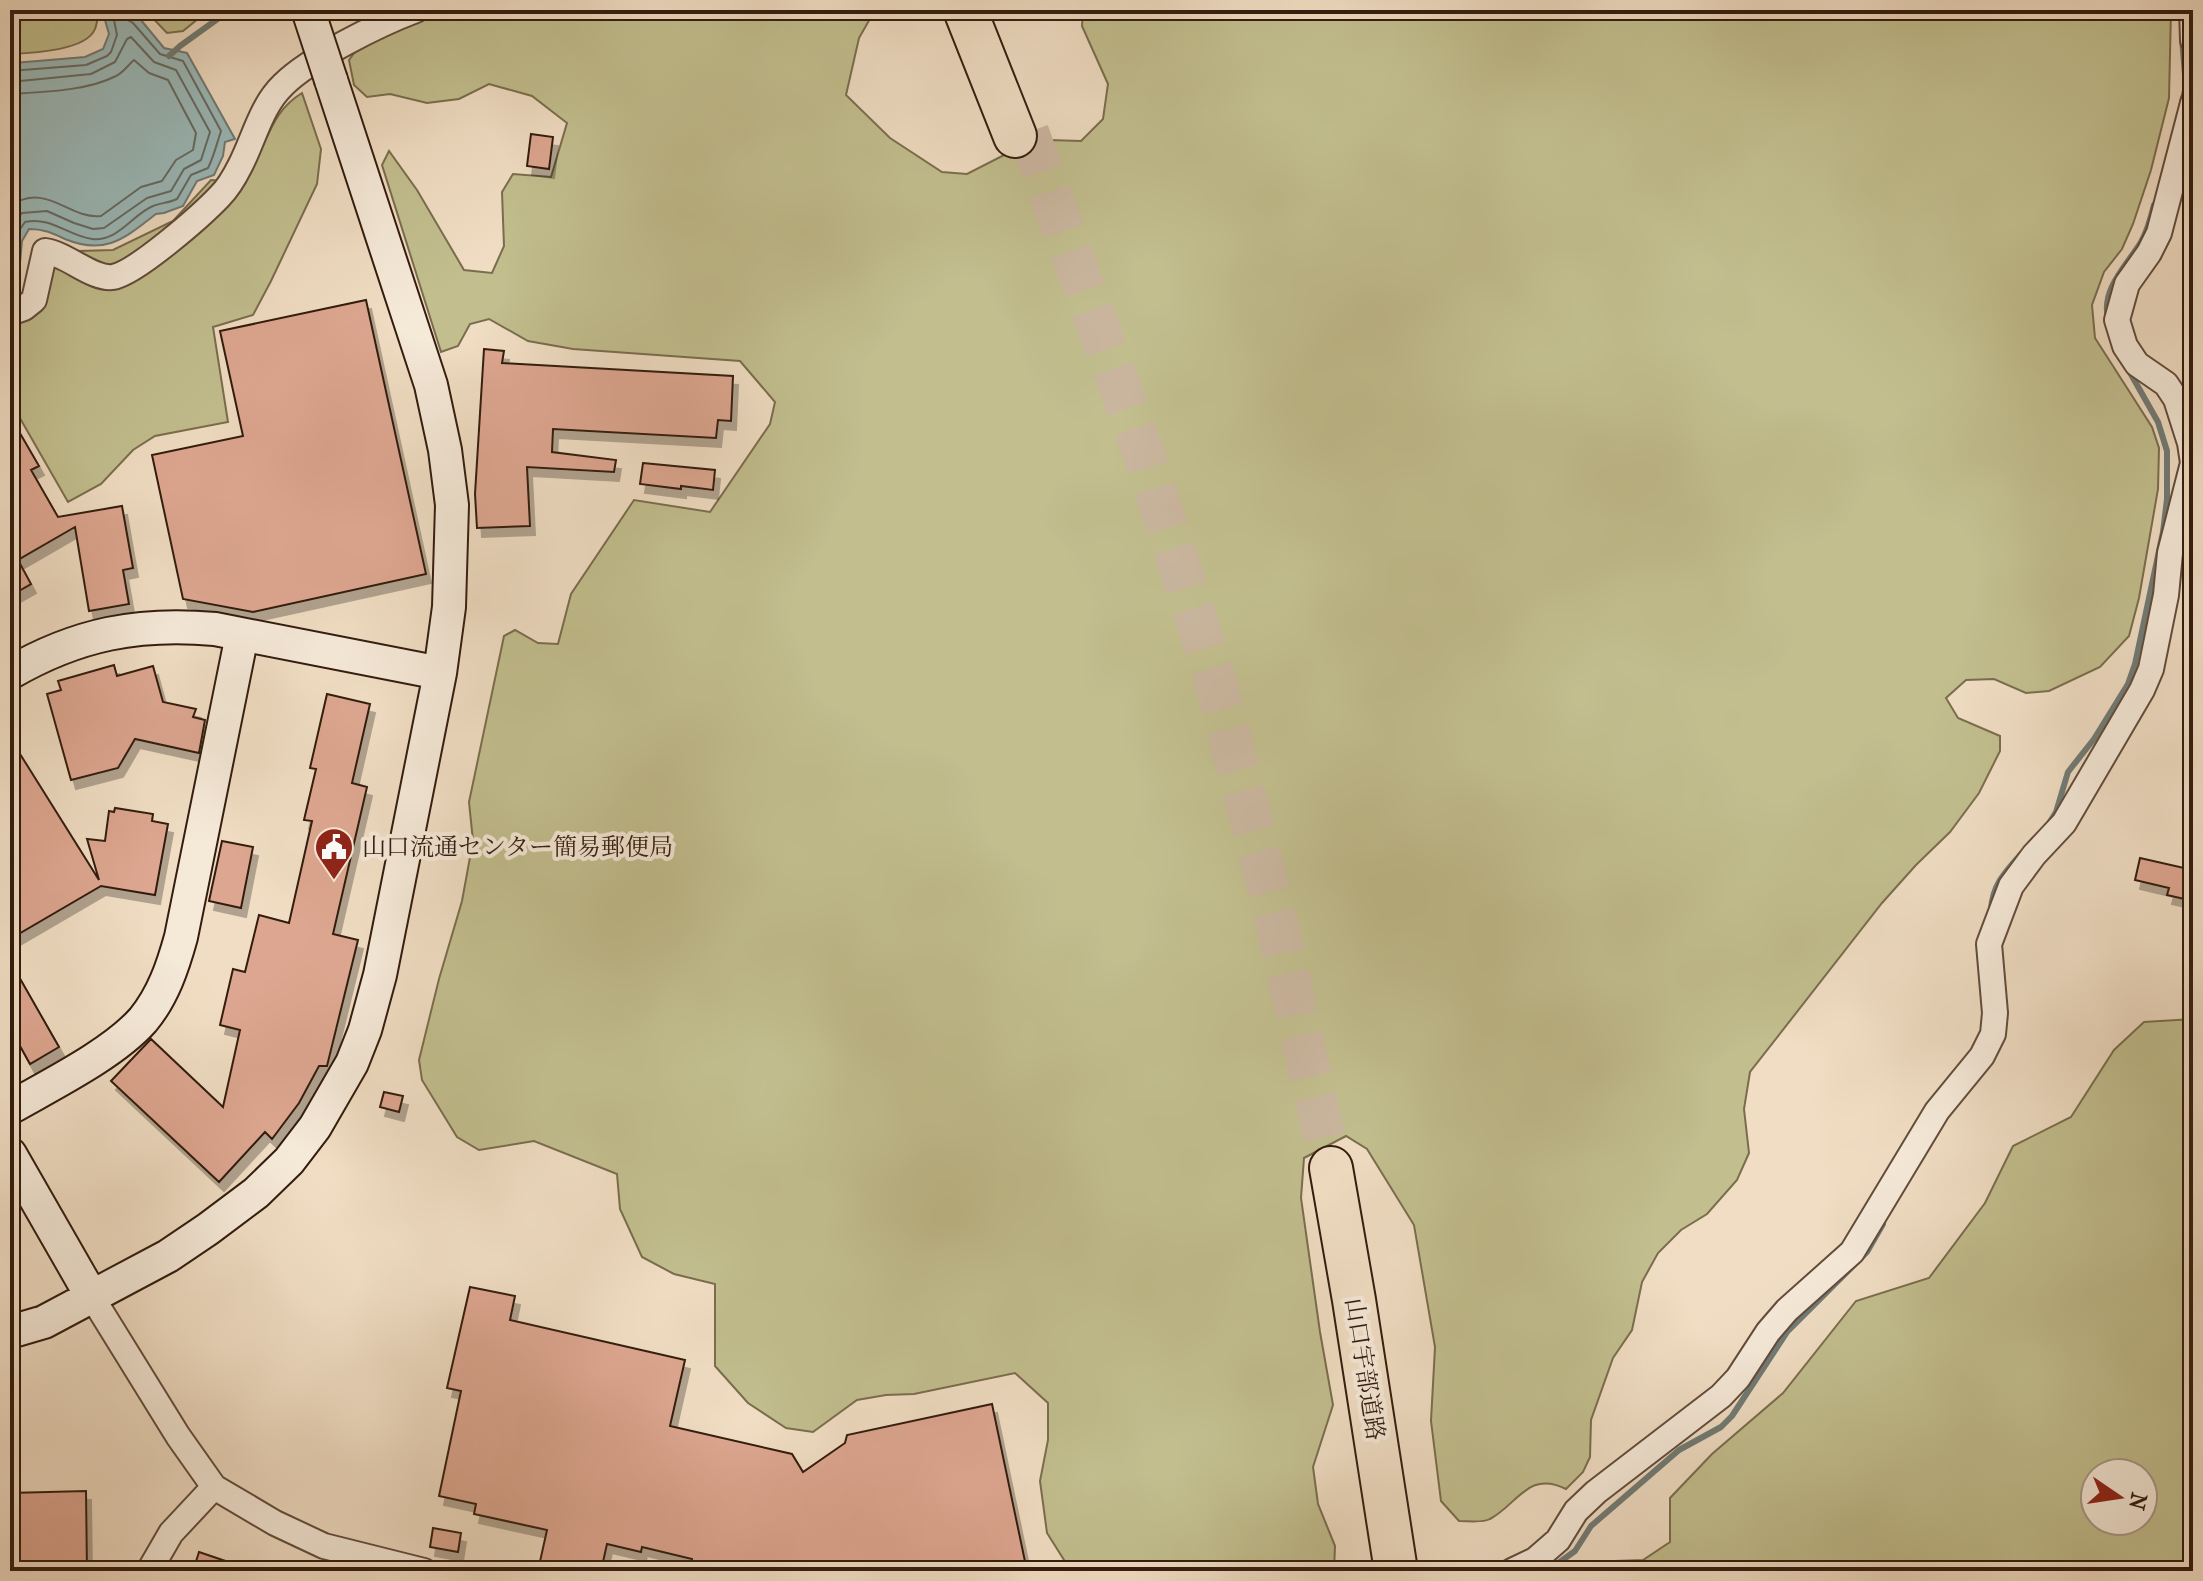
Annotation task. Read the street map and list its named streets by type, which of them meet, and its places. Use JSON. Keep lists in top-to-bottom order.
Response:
{
  "streets": {
    "highway": ["山口宇部道路"]
  },
  "places": {
    "public building": ["山口流通センター簡易郵便局"]
  },
  "north": "right"
}
